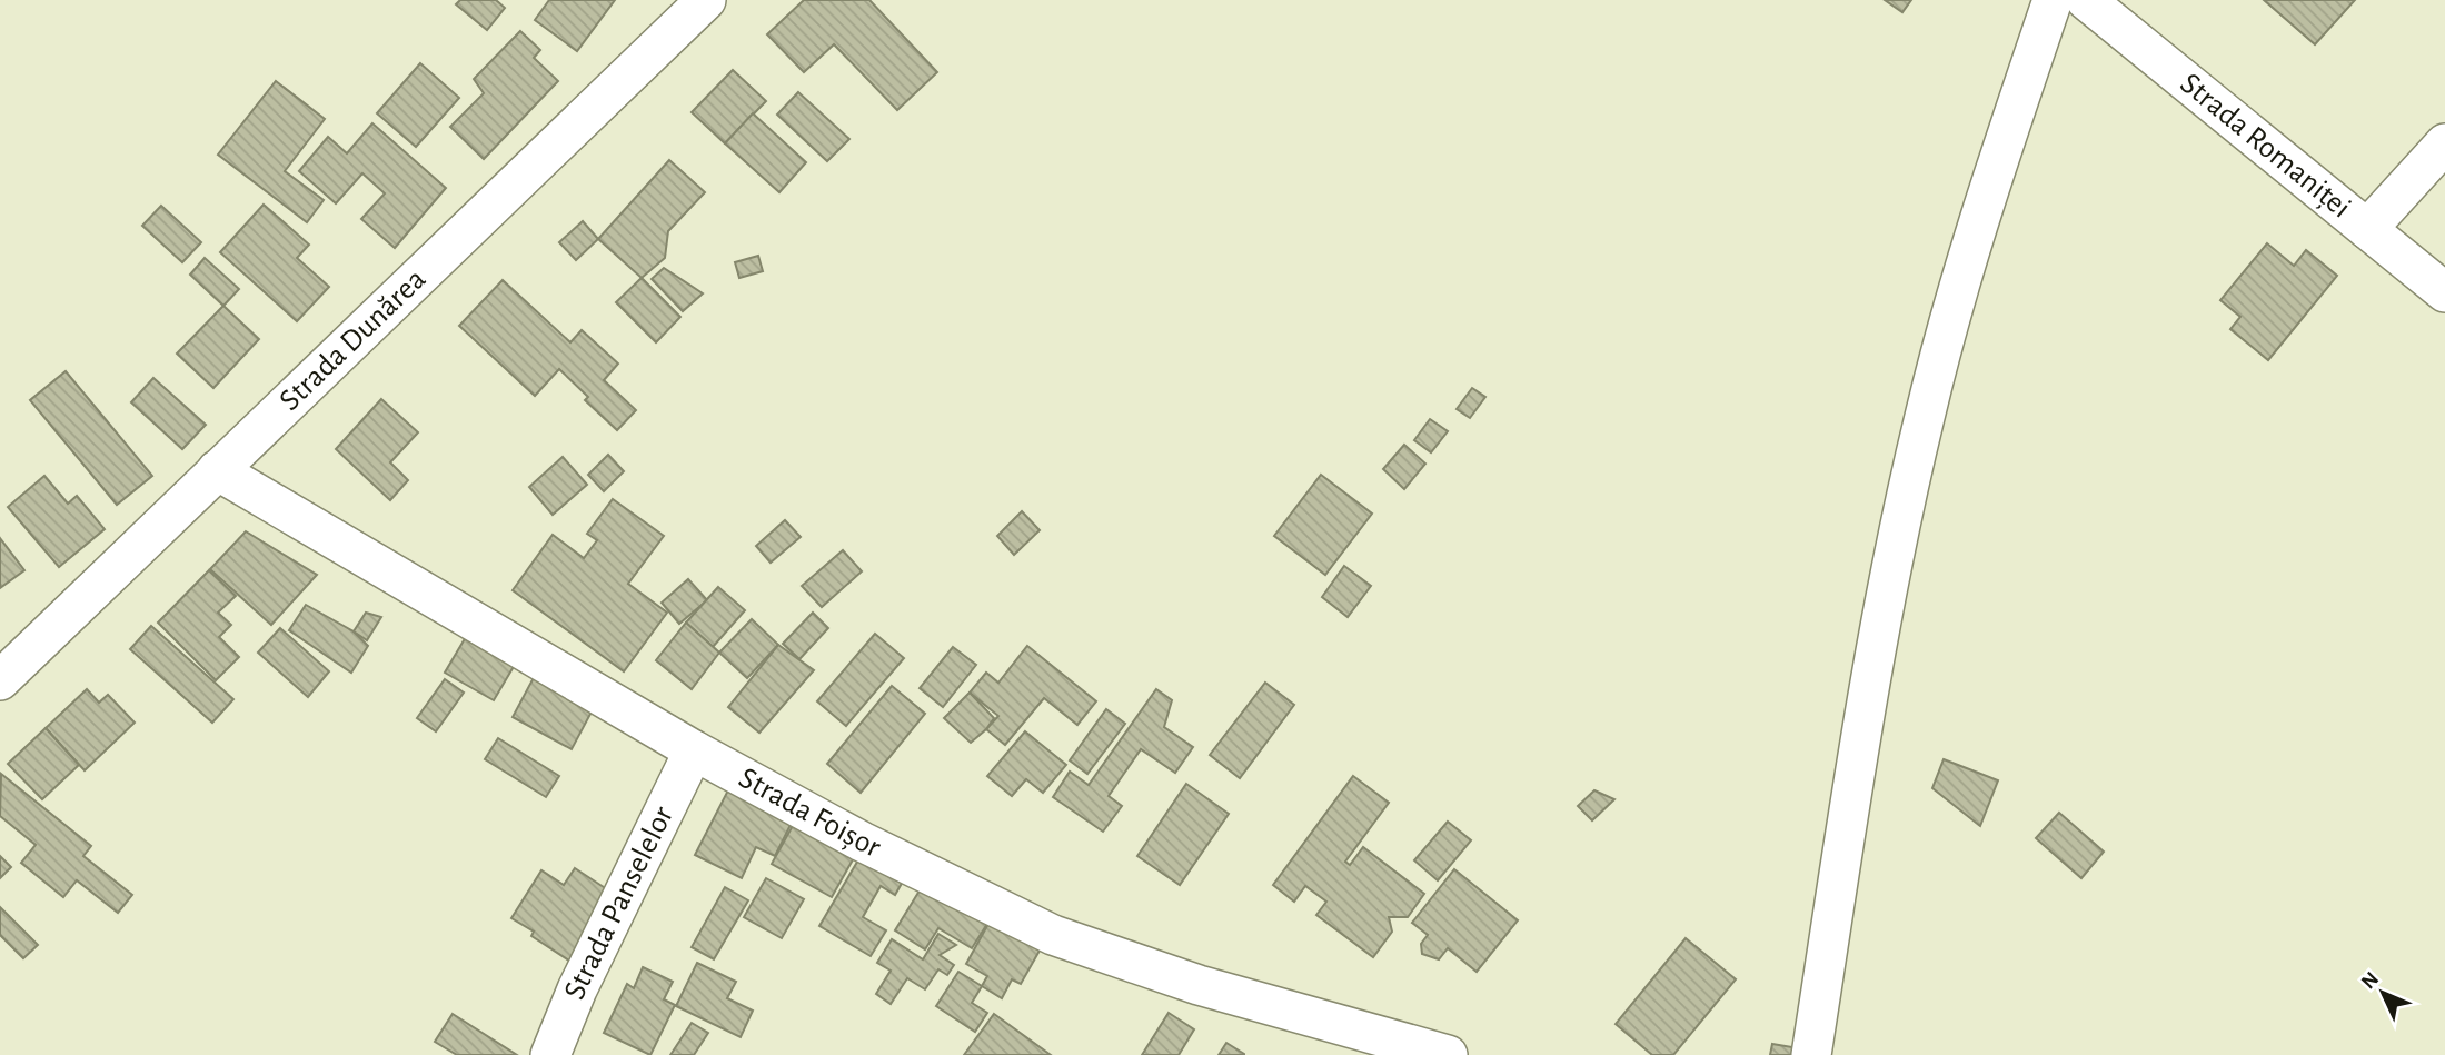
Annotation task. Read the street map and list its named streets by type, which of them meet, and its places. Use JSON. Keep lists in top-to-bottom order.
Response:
{
  "streets": {
    "street": [
      "Strada Romaniței",
      "Strada Dunărea",
      "Strada Foișor",
      "Strada Panselelor"
    ]
  },
  "crossings": [
    ["Strada Dunărea", "Strada Foișor"],
    ["Strada Foișor", "Strada Panselelor"]
  ],
  "north": "top left"
}
